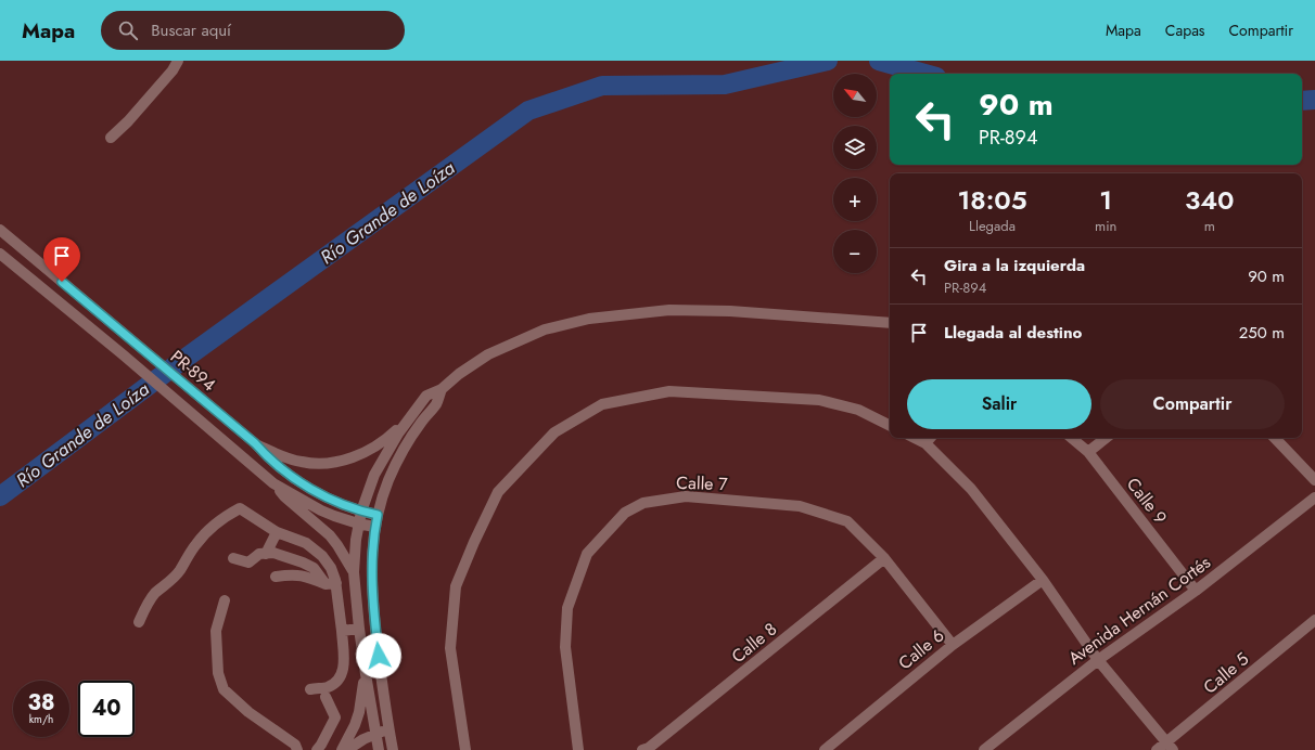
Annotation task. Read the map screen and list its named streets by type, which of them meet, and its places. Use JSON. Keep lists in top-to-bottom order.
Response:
{
  "streets": {
    "street": [
      "PR-894",
      "Calle 7",
      "Calle 9",
      "Avenida Hernán Cortés",
      "Calle 8",
      "Calle 6",
      "Calle 5"
    ]
  },
  "crossings": [
    ["Calle 7", "Calle 8"],
    ["Calle 7", "Calle 6"],
    ["Calle 9", "Avenida Hernán Cortés"]
  ],
  "water": ["Río Grande de Loíza"],
  "north": "top left",
  "page": {
    "header": "Mapa",
    "search": "Buscar aquí",
    "nav": ["Mapa", "Capas", "Compartir"],
    "map_buttons": ["+", "−"],
    "turn": ["90 m", "PR-894"],
    "eta": [
      "18:05",
      "Llegada",
      "1",
      "min",
      "340",
      "m"
    ],
    "list": [
      {
        "name": "Gira a la izquierda",
        "note": "PR-894",
        "value": "90 m"
      },
      {
        "name": "Llegada al destino",
        "value": "250 m"
      }
    ],
    "buttons": ["Salir", "Compartir"],
    "speed": "38 km/h",
    "limit": "40"
  }
}
